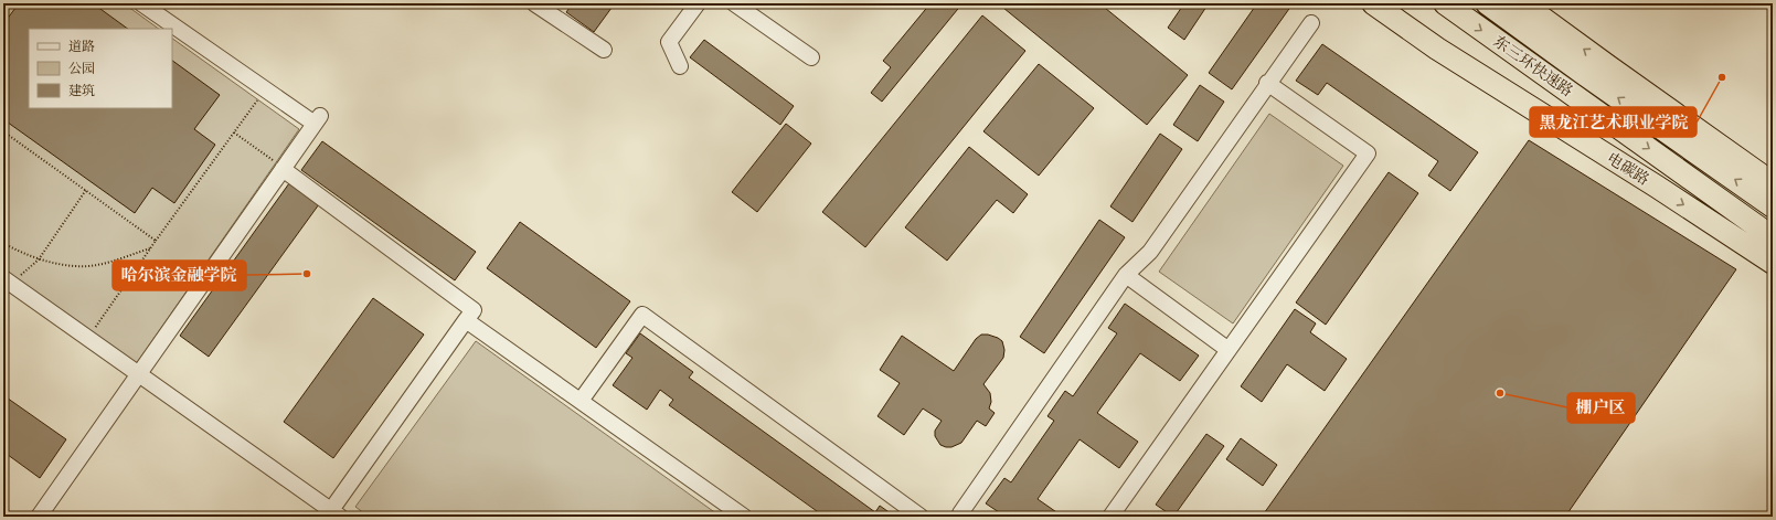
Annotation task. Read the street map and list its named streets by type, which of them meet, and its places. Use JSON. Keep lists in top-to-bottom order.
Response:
{
  "streets": {
    "highway": ["东三环快速路", "电碳路"]
  },
  "places": ["黑龙江艺术职业学院", "哈尔滨金融学院", "棚户区"],
  "legend": ["道路", "公园", "建筑"]
}
